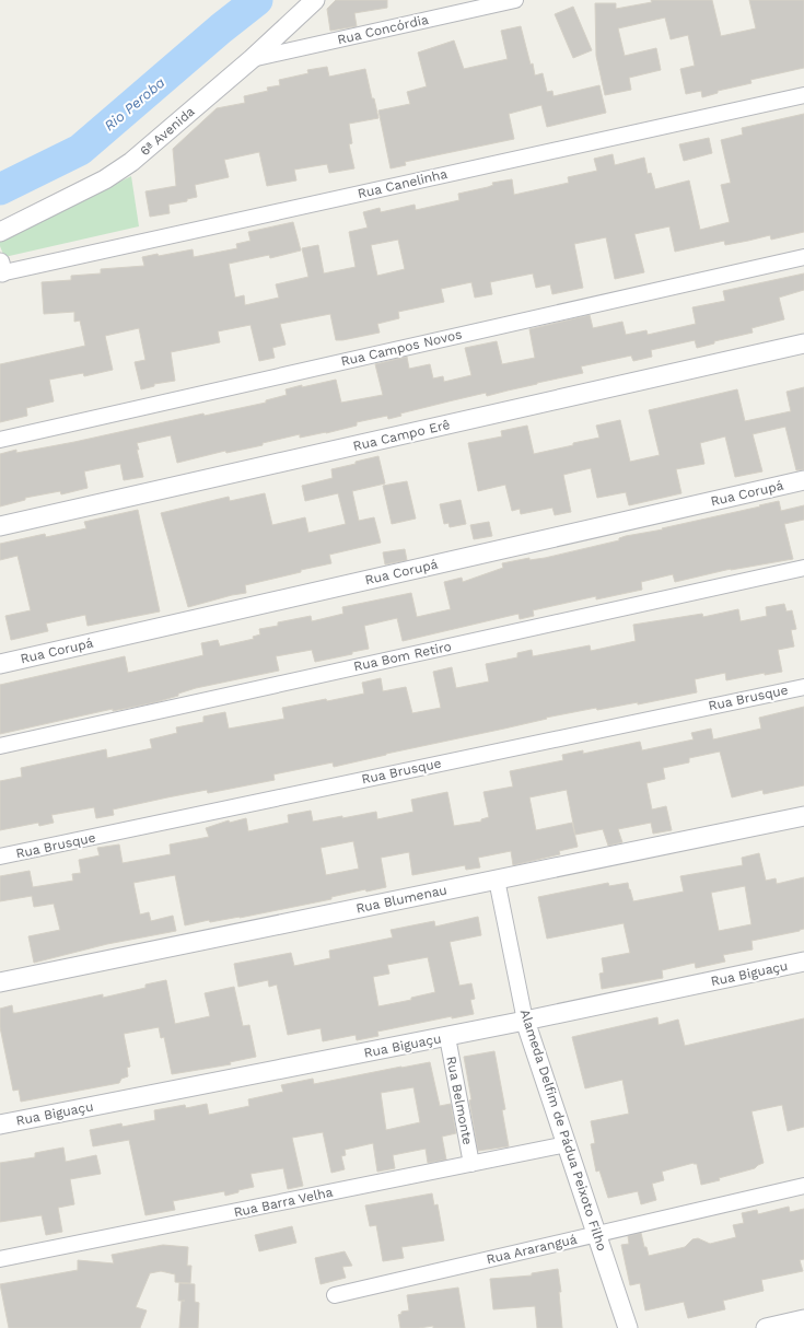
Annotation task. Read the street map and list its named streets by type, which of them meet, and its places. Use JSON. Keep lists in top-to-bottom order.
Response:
{
  "streets": {
    "street": [
      "Rua Concórdia",
      "6ª Avenida",
      "Rua Canelinha",
      "Rua Campos Novos",
      "Rua Campo Erê",
      "Rua Corupá",
      "Rua Bom Retiro",
      "Rua Brusque",
      "Rua Blumenau",
      "Rua Biguaçu",
      "Rua Belmonte",
      "Alameda Delfim de Pádua Peixoto Filho",
      "Rua Barra Velha",
      "Rua Araranguá"
    ]
  },
  "crossings": [
    ["Rua Concórdia", "6ª Avenida"],
    ["Rua Blumenau", "Alameda Delfim de Pádua Peixoto Filho"],
    ["Rua Biguaçu", "Rua Belmonte"],
    ["Rua Biguaçu", "Alameda Delfim de Pádua Peixoto Filho"],
    ["Rua Belmonte", "Rua Barra Velha"],
    ["Alameda Delfim de Pádua Peixoto Filho", "Rua Barra Velha"],
    ["Alameda Delfim de Pádua Peixoto Filho", "Rua Araranguá"]
  ],
  "water": ["Rio Peroba"]
}
